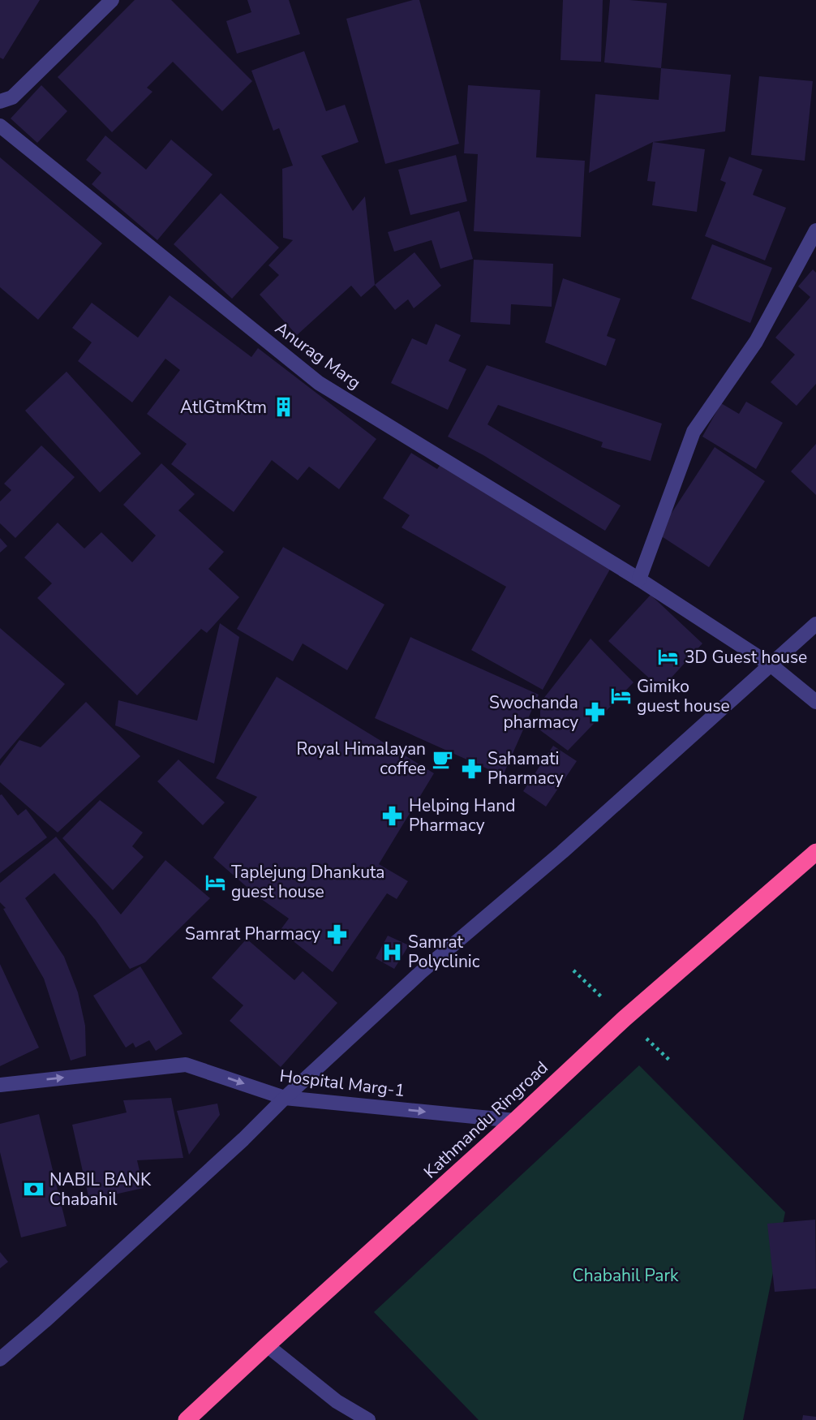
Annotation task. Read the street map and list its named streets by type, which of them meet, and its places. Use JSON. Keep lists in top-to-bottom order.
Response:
{
  "streets": {
    "highway": ["Kathmandu Ringroad"],
    "street": ["Anurag Marg", "Hospital Marg-1"]
  },
  "crossings": [
    ["Hospital Marg-1", "Kathmandu Ringroad"]
  ],
  "one_way": ["Hospital Marg-1"],
  "parks": ["Chabahil Park"],
  "places": {
    "building": ["AtlGtmKtm"],
    "hotel": ["3D Guest house", "Gimiko guest house", "Taplejung Dhankuta guest house"],
    "pharmacy": [
      "Swochanda pharmacy",
      "Sahamati Pharmacy",
      "Helping Hand Pharmacy",
      "Samrat Pharmacy"
    ],
    "cafe": ["Royal Himalayan coffee"],
    "hospital": ["Samrat Polyclinic"],
    "bank": ["NABIL BANK Chabahil"]
  }
}
